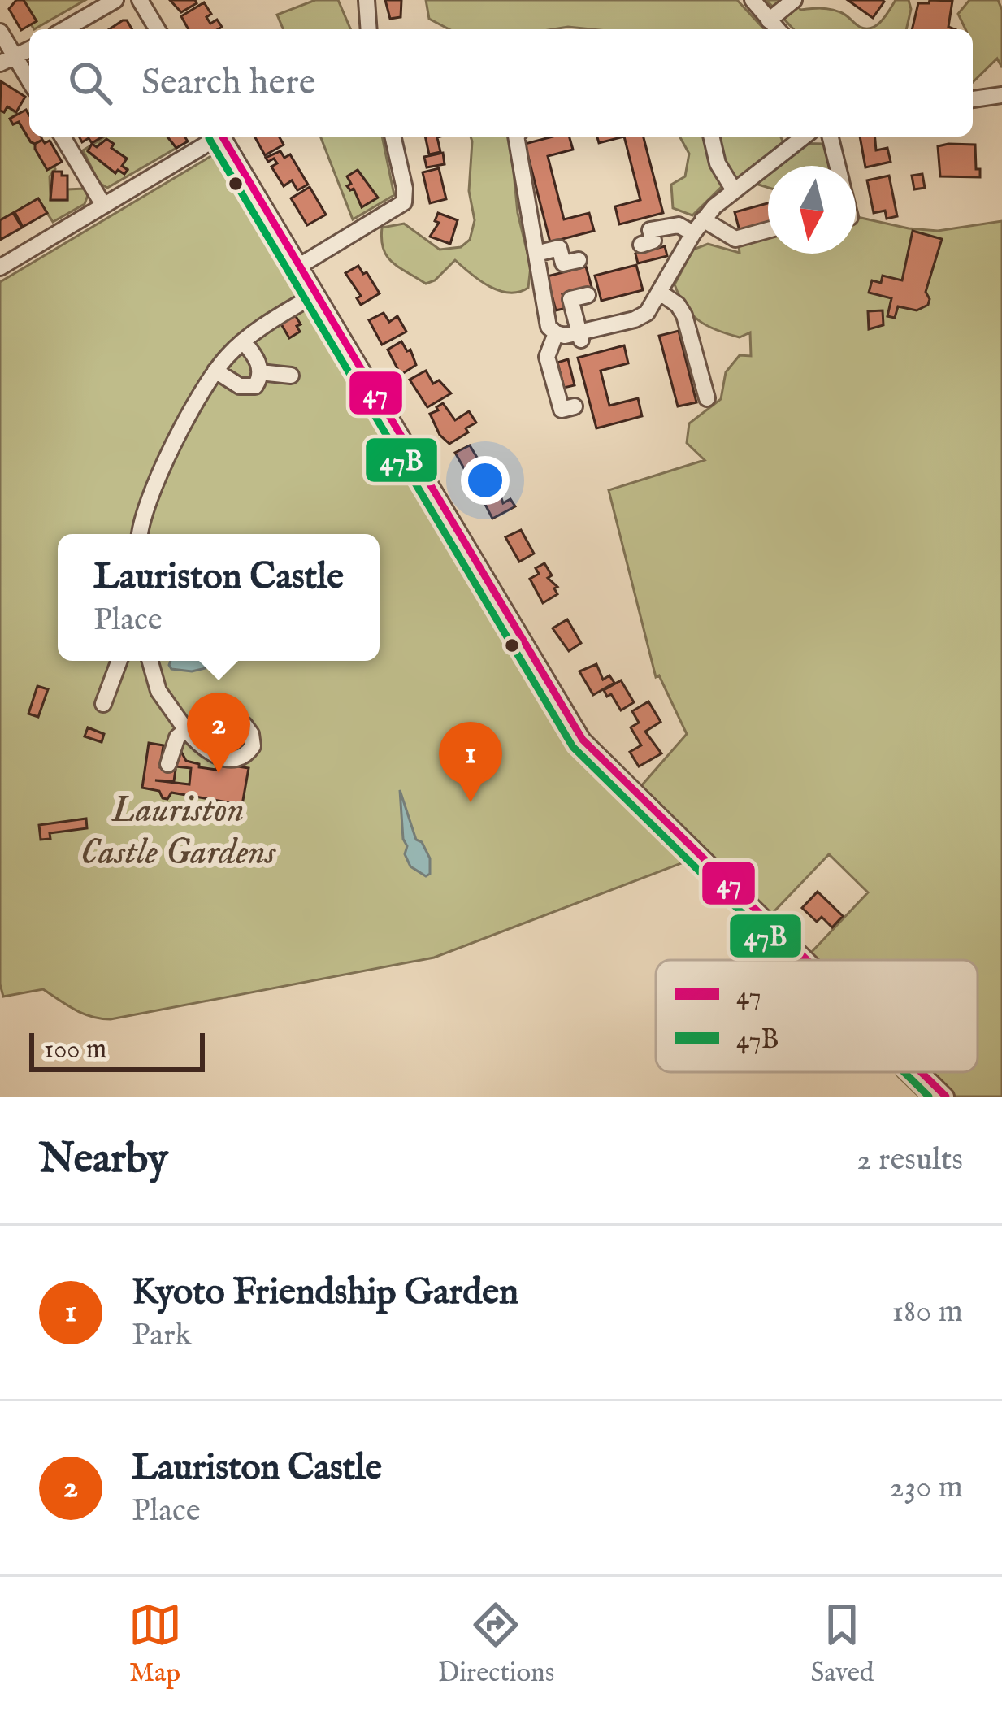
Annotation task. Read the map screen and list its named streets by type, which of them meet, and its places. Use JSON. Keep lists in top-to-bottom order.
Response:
{
  "parks": ["Lauriston Castle Gardens"],
  "lines": ["transit line 47", "transit line 47B"],
  "legend": ["47", "47B"],
  "scale_bar": "100 m",
  "north": "bottom",
  "page": {
    "search": "Search here",
    "popup": ["Lauriston Castle", "Place"],
    "pins": ["2", "1"],
    "scale": "100 m",
    "heading": ["Nearby", "2 results"],
    "list": [
      {
        "mark": "1",
        "name": "Kyoto Friendship Garden",
        "note": "Park",
        "value": "180 m"
      },
      {
        "mark": "2",
        "name": "Lauriston Castle",
        "note": "Place",
        "value": "230 m"
      }
    ],
    "nav": ["Map", "Directions", "Saved"]
  }
}
